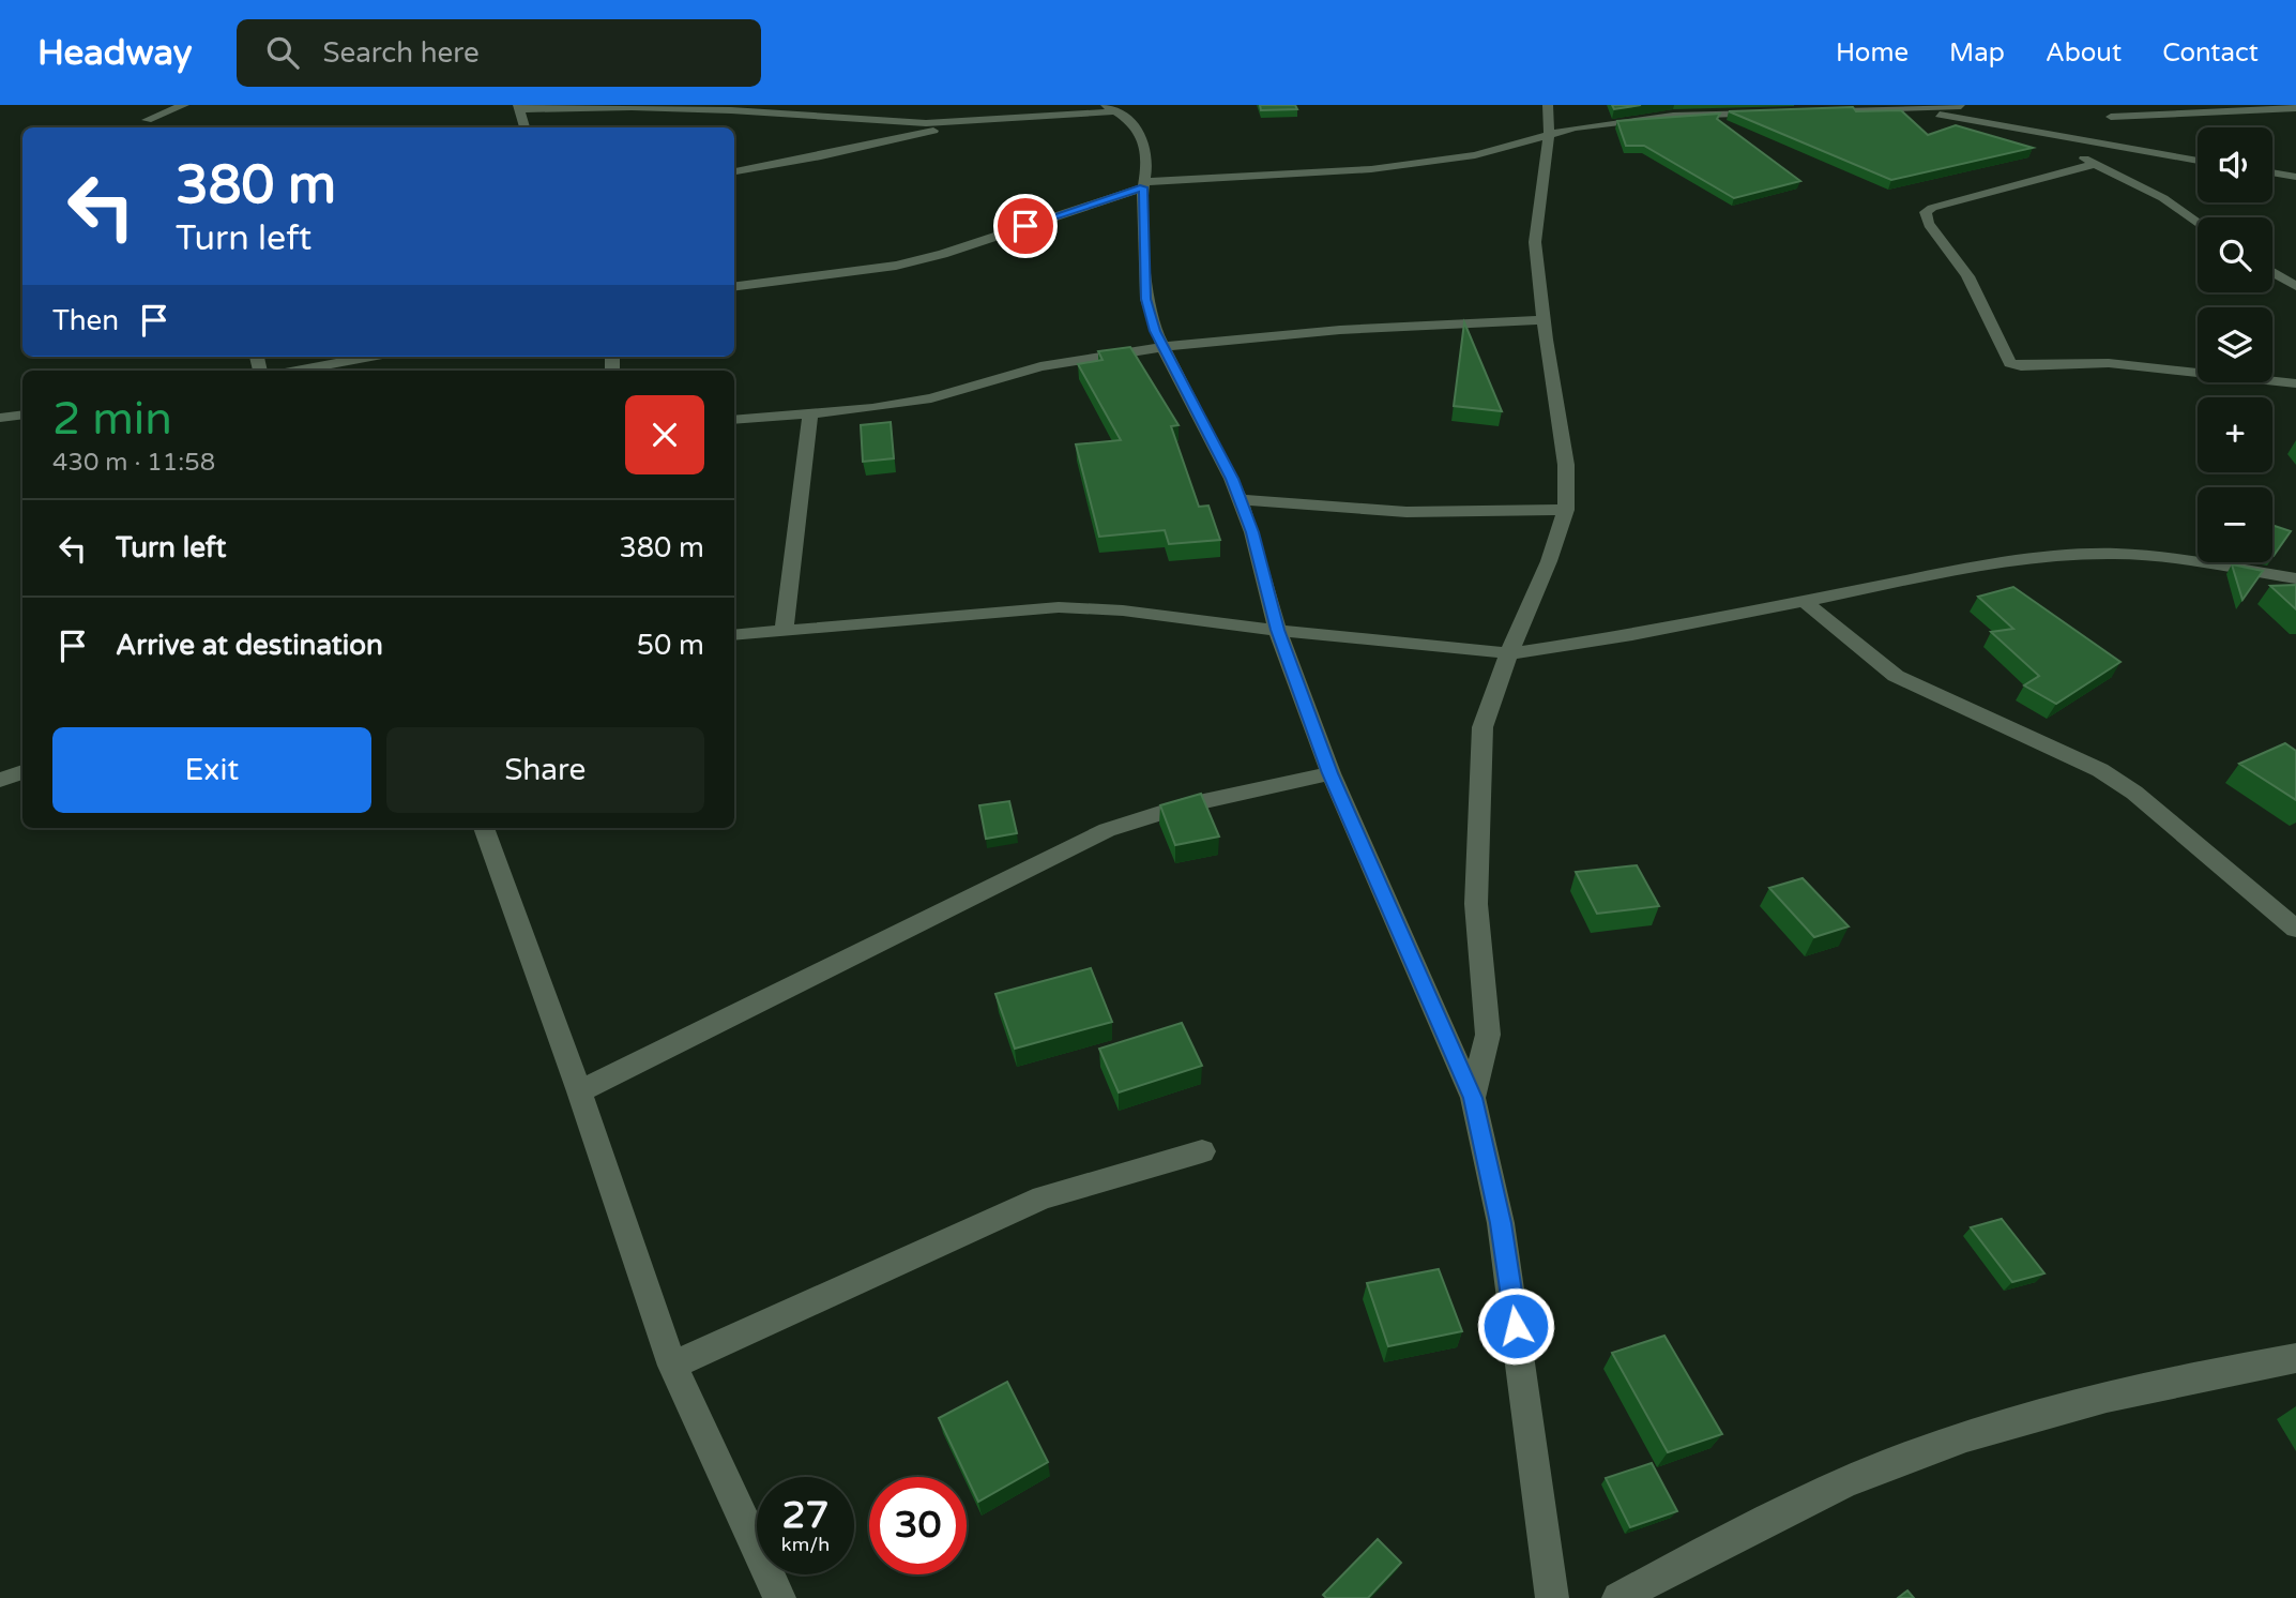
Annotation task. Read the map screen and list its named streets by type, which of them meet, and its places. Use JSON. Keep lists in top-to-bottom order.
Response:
{
  "page": {
    "header": "Headway",
    "search": "Search here",
    "nav": [
      "Home",
      "Map",
      "About",
      "Contact"
    ],
    "map_buttons": ["+", "−"],
    "turn": ["380 m", "Turn left"],
    "then": "Then",
    "heading": ["2 min", "430 m · 11:58"],
    "list": [
      {
        "name": "Turn left",
        "value": "380 m"
      },
      {
        "name": "Arrive at destination",
        "value": "50 m"
      }
    ],
    "buttons": ["Exit", "Share"],
    "speed": "27 km/h",
    "limit": "30"
  }
}
